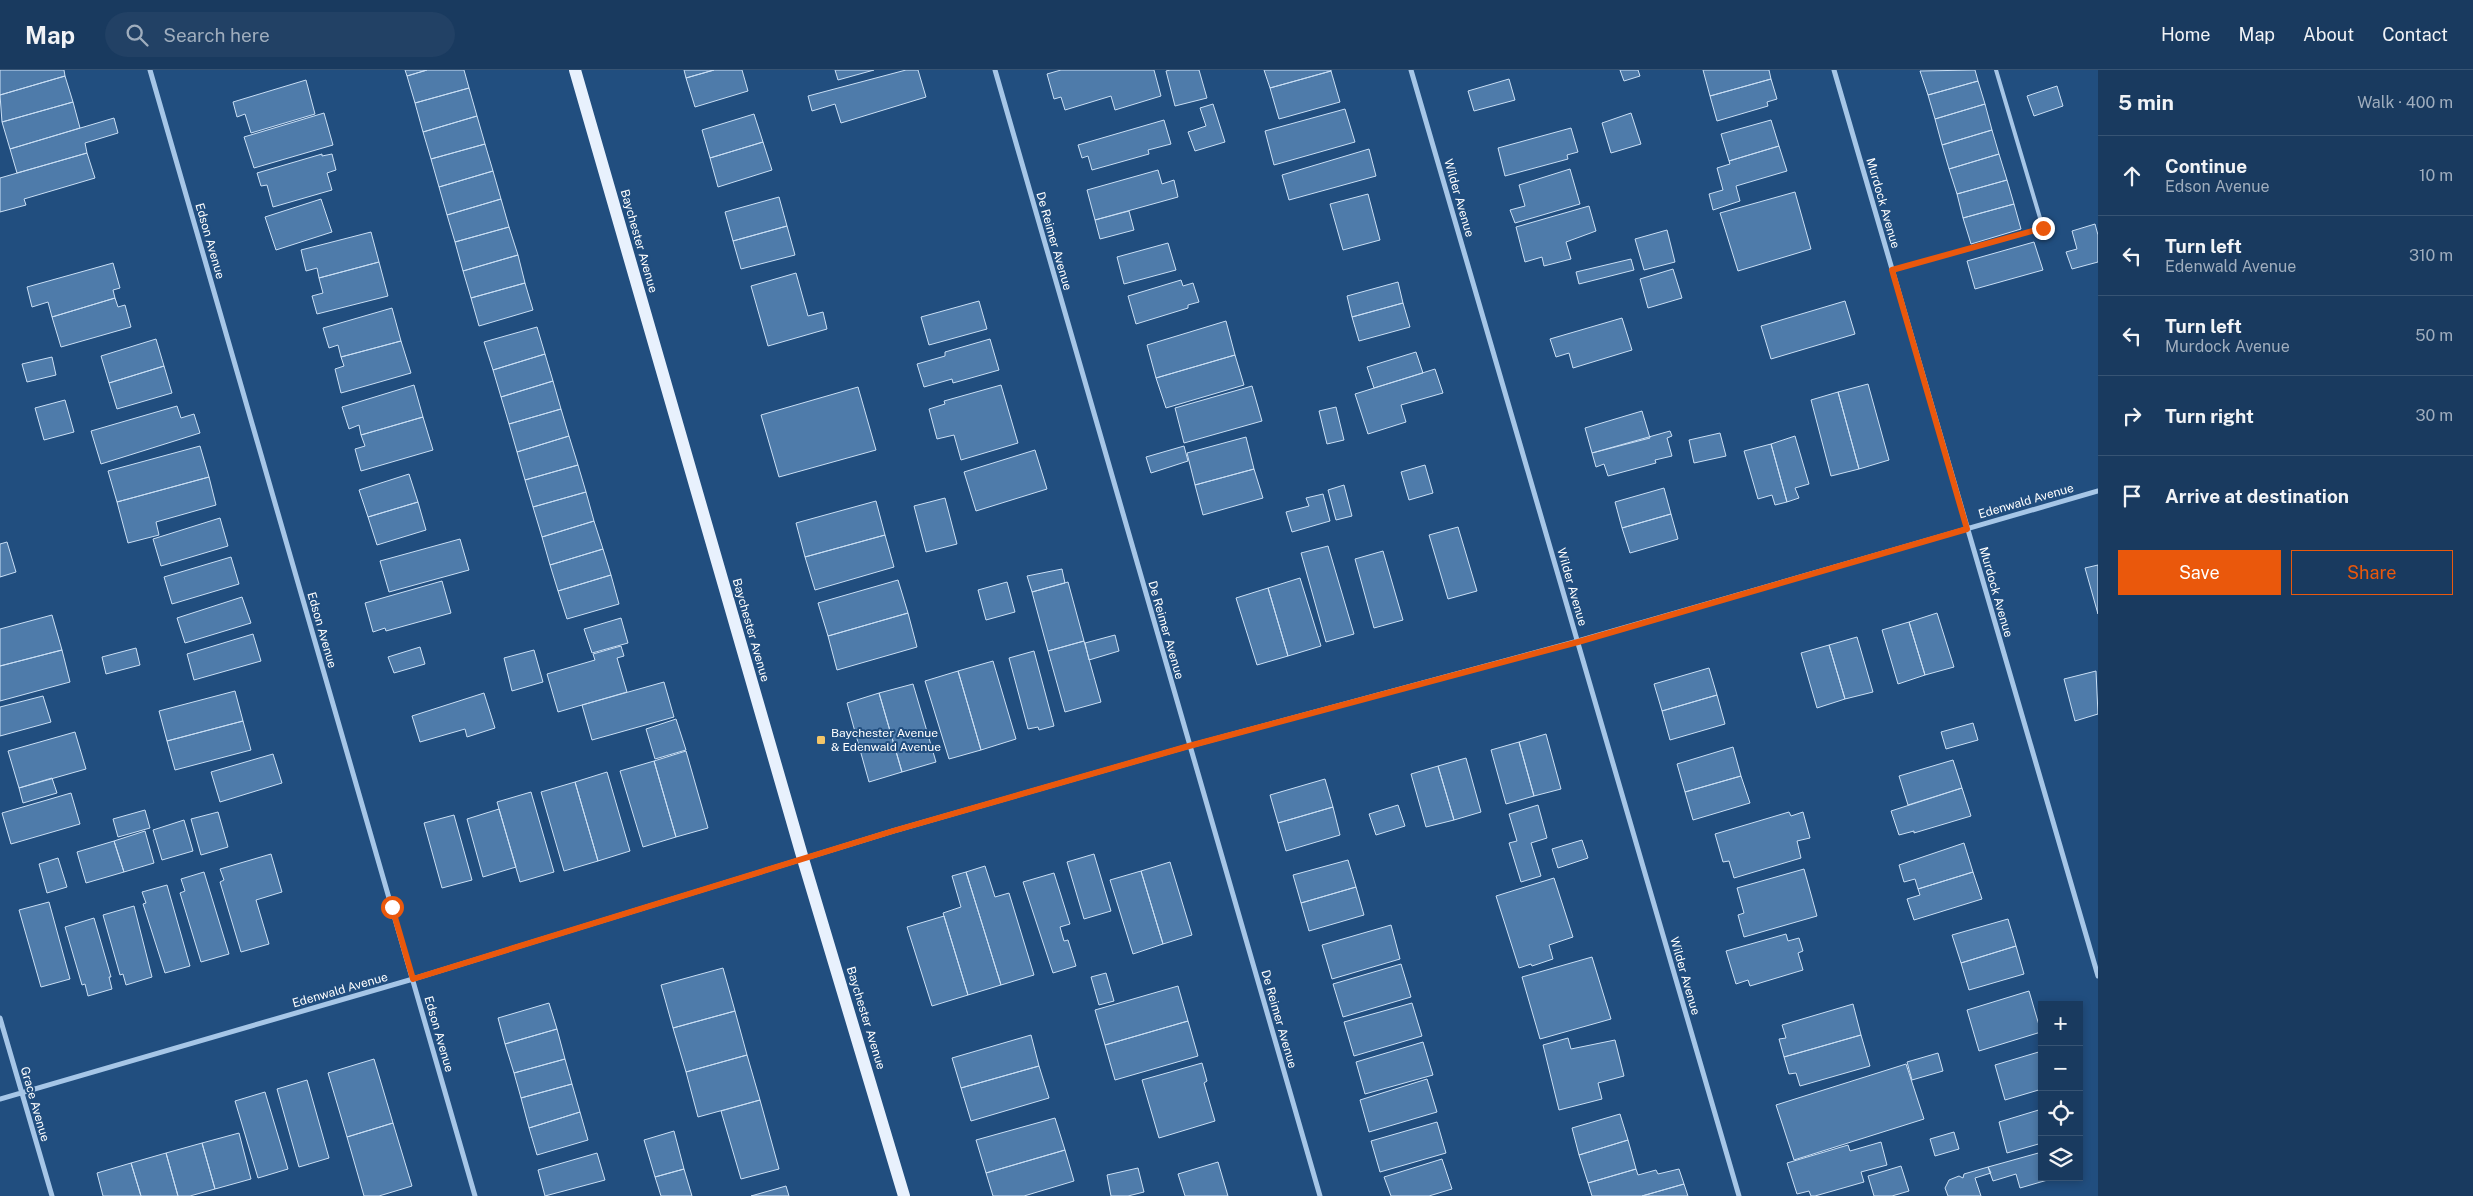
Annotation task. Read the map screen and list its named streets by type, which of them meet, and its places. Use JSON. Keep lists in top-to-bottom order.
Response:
{
  "streets": {
    "main road": ["Baychester Avenue"],
    "street": [
      "Wilder Avenue",
      "Murdock Avenue",
      "Edson Avenue",
      "De Reimer Avenue",
      "Edenwald Avenue",
      "Grace Avenue"
    ]
  },
  "crossings": [
    ["Wilder Avenue", "Edenwald Avenue"],
    ["Murdock Avenue", "Edenwald Avenue"],
    ["Edson Avenue", "Edenwald Avenue"],
    ["Baychester Avenue", "Edenwald Avenue"],
    ["De Reimer Avenue", "Edenwald Avenue"],
    ["Edenwald Avenue", "Grace Avenue"]
  ],
  "places": {
    "transit": ["Baychester Avenue & Edenwald Avenue"]
  },
  "page": {
    "header": "Map",
    "search": "Search here",
    "nav": [
      "Home",
      "Map",
      "About",
      "Contact"
    ],
    "heading": ["5 min", "Walk · 400 m"],
    "list": [
      ["Continue", "Edson Avenue", "10 m"],
      ["Turn left", "Edenwald Avenue", "310 m"],
      ["Turn left", "Murdock Avenue", "50 m"],
      ["Turn right", "30 m"],
      "Arrive at destination"
    ],
    "buttons": ["Save", "Share"],
    "map_buttons": ["+", "−"]
  }
}
